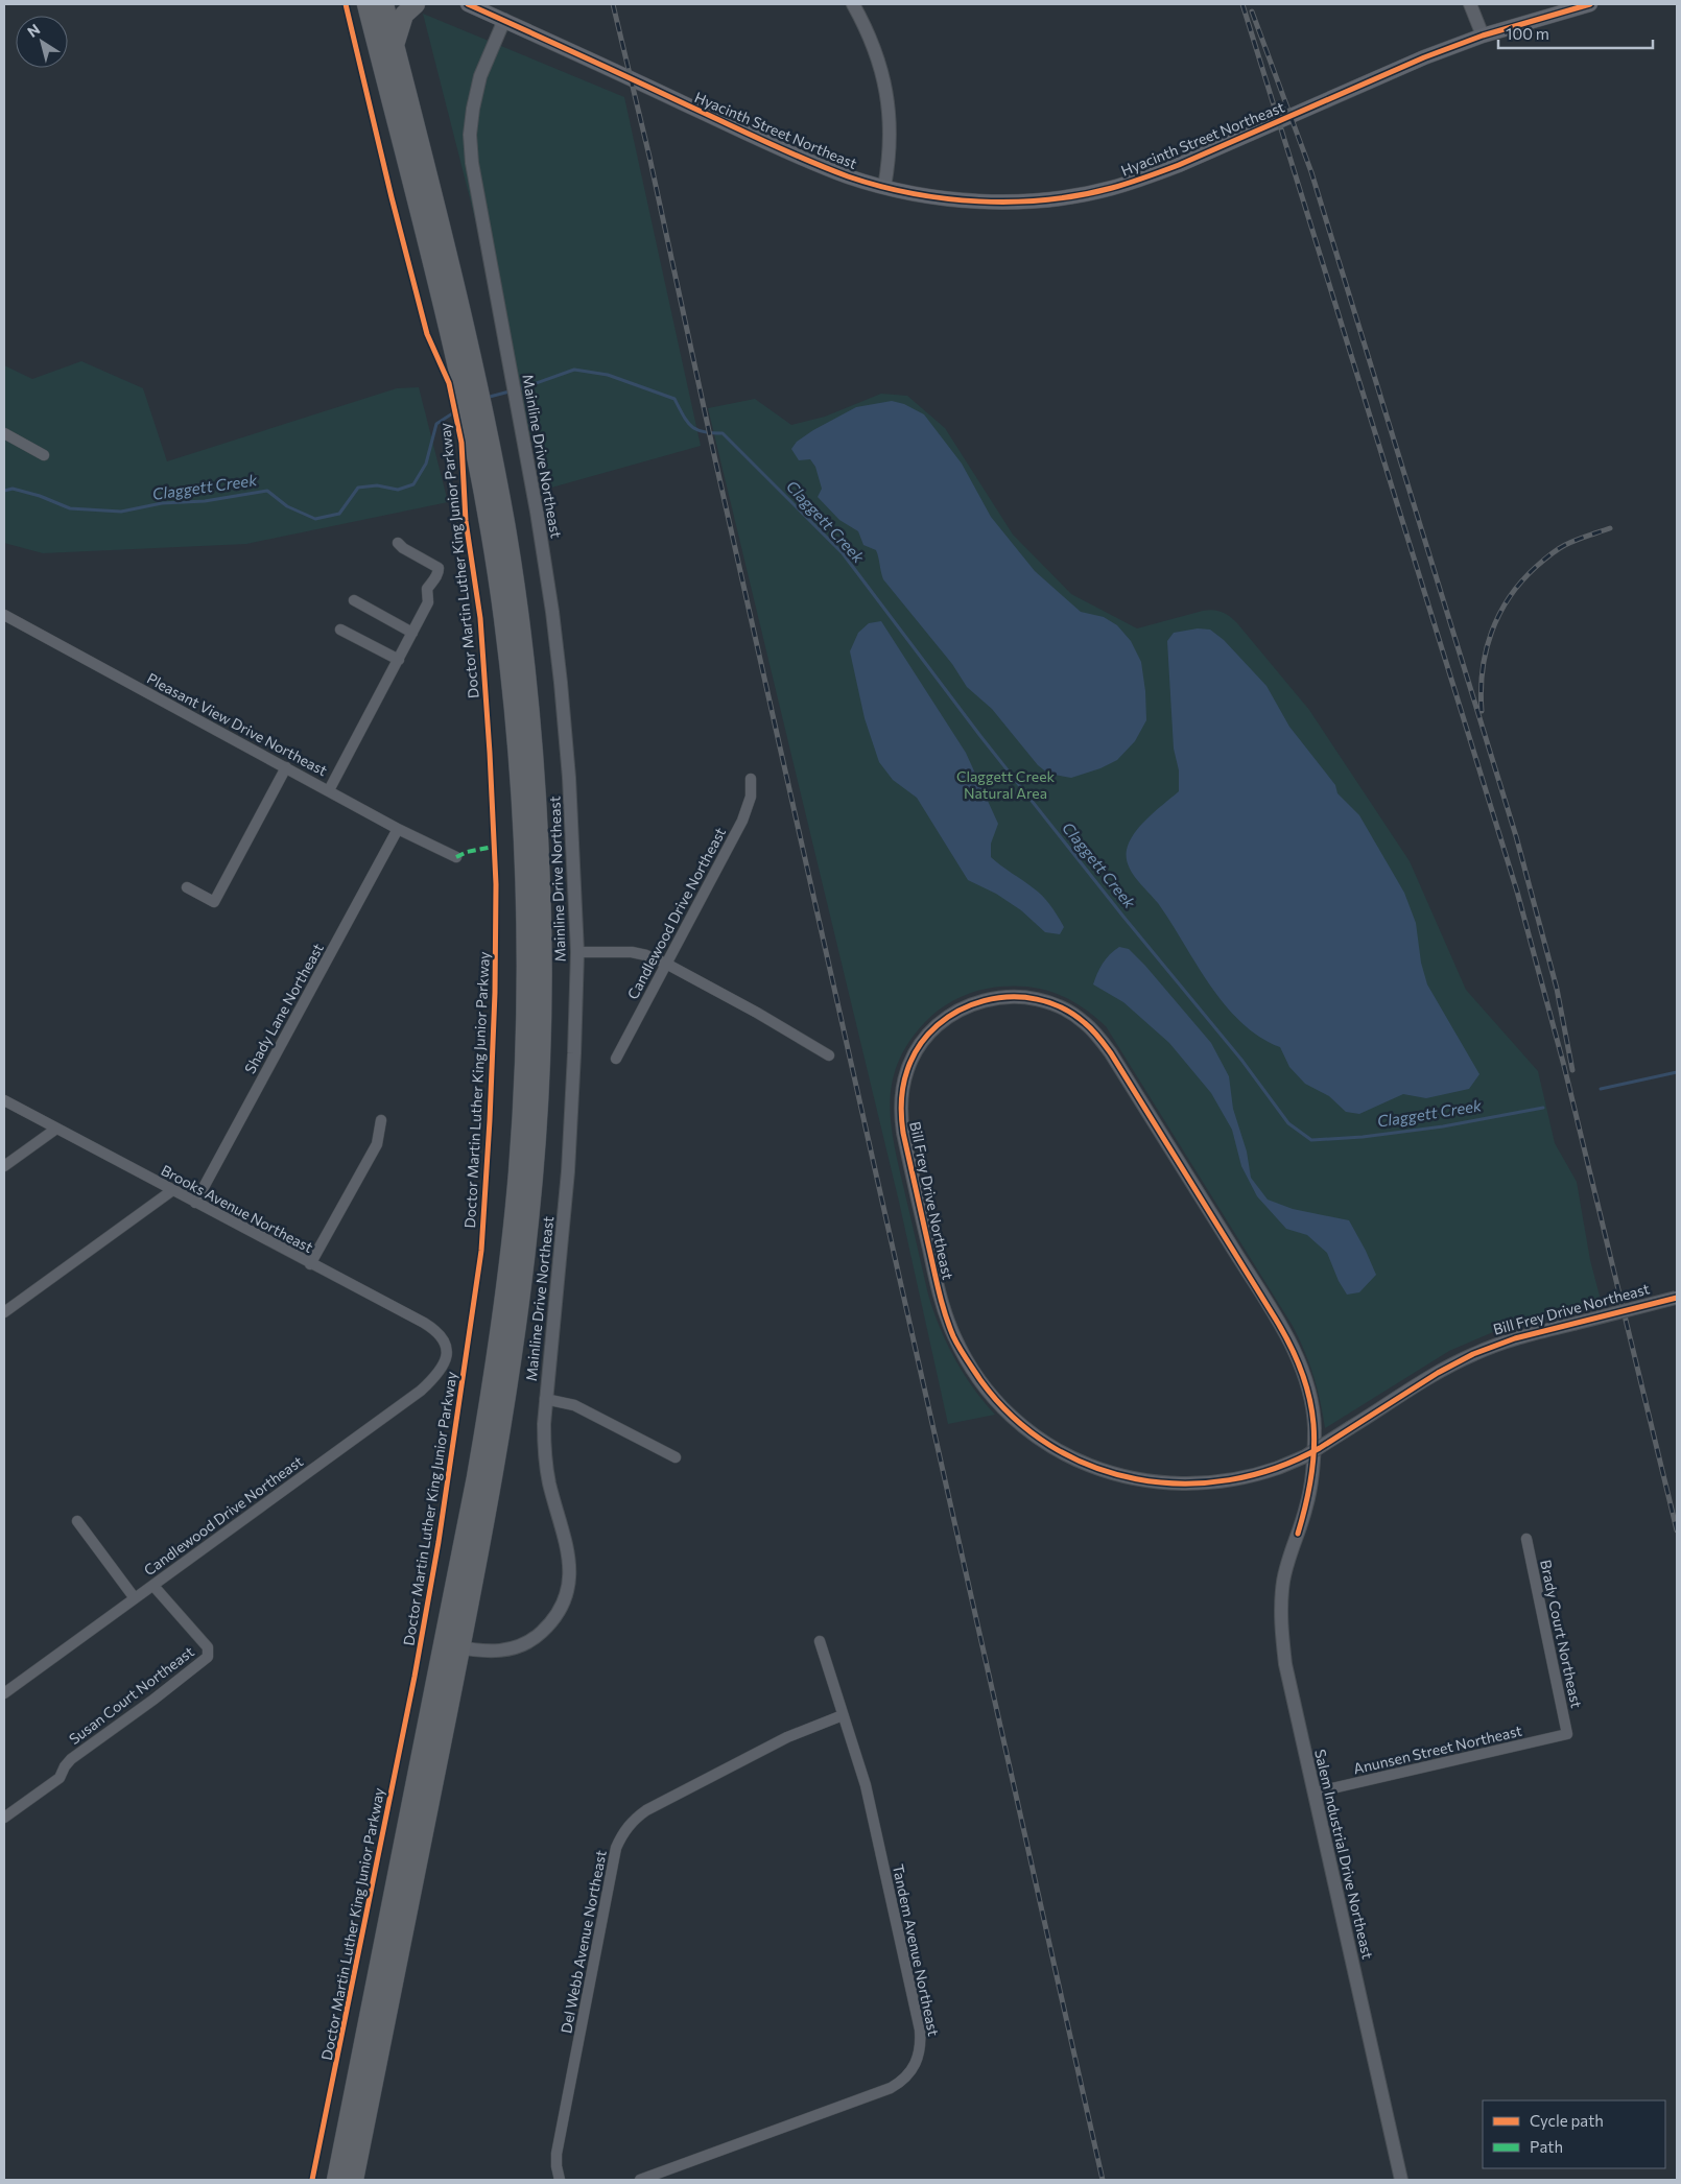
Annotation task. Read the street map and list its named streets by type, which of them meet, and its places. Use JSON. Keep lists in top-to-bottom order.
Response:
{
  "streets": {
    "highway": ["Doctor Martin Luther King Junior Parkway"],
    "main road": ["Hyacinth Street Northeast"],
    "street": [
      "Mainline Drive Northeast",
      "Pleasant View Drive Northeast",
      "Candlewood Drive Northeast",
      "Shady Lane Northeast",
      "Bill Frey Drive Northeast",
      "Brooks Avenue Northeast",
      "Brady Court Northeast",
      "Susan Court Northeast",
      "Anunsen Street Northeast",
      "Salem Industrial Drive Northeast",
      "Del Webb Avenue Northeast",
      "Tandem Avenue Northeast"
    ]
  },
  "crossings": [
    ["Hyacinth Street Northeast", "Mainline Drive Northeast"],
    ["Mainline Drive Northeast", "Doctor Martin Luther King Junior Parkway"],
    ["Pleasant View Drive Northeast", "Shady Lane Northeast"],
    ["Candlewood Drive Northeast", "Brooks Avenue Northeast"],
    ["Candlewood Drive Northeast", "Susan Court Northeast"],
    ["Shady Lane Northeast", "Brooks Avenue Northeast"],
    ["Bill Frey Drive Northeast", "Salem Industrial Drive Northeast"],
    ["Brady Court Northeast", "Anunsen Street Northeast"],
    ["Anunsen Street Northeast", "Salem Industrial Drive Northeast"],
    ["Del Webb Avenue Northeast", "Tandem Avenue Northeast"]
  ],
  "water": ["Claggett Creek"],
  "parks": ["Claggett Creek Natural Area"],
  "legend": ["Cycle path", "Path"],
  "scale_bar": "100 m",
  "north": "top left"
}
